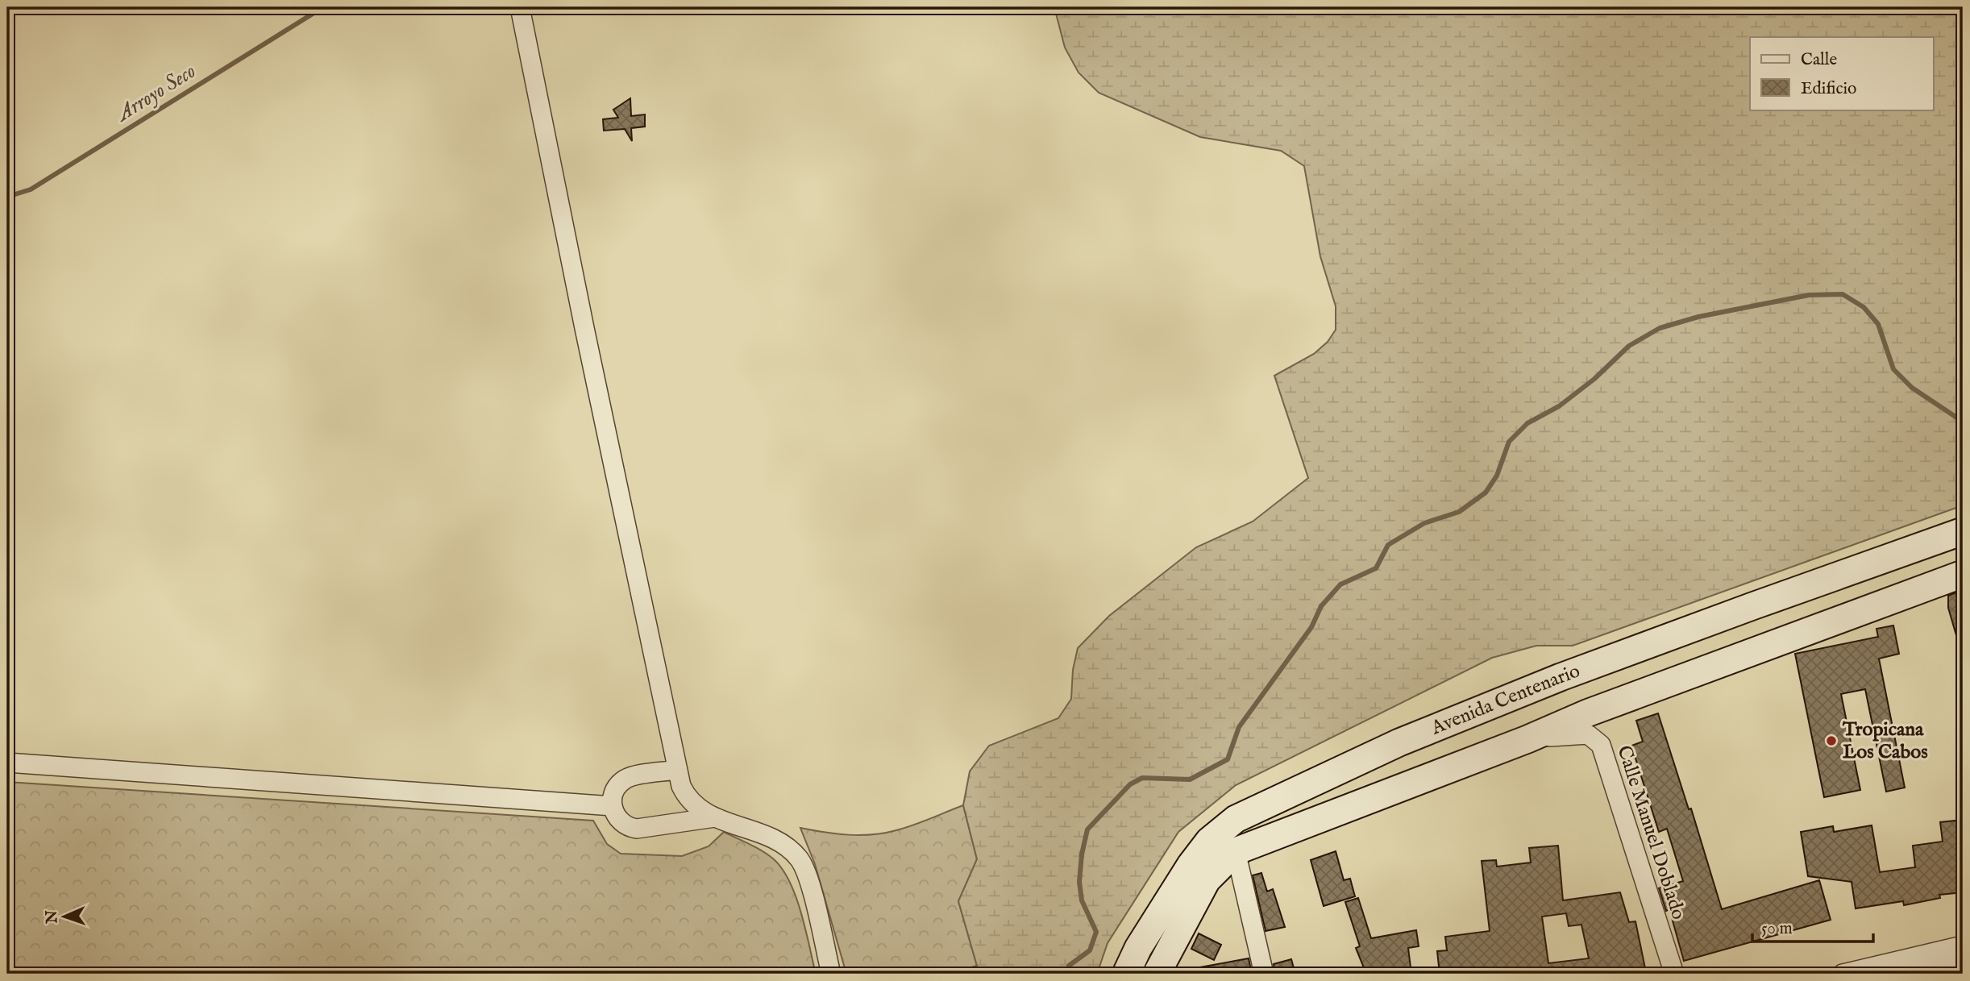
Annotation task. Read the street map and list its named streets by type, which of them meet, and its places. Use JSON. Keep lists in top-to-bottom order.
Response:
{
  "streets": {
    "main road": ["Avenida Centenario"],
    "street": ["Calle Manuel Doblado"]
  },
  "water": ["Arroyo Seco"],
  "places": ["Tropicana Los Cabos"],
  "legend": ["Calle", "Edificio"],
  "scale_bar": "50 m",
  "north": "left"
}
